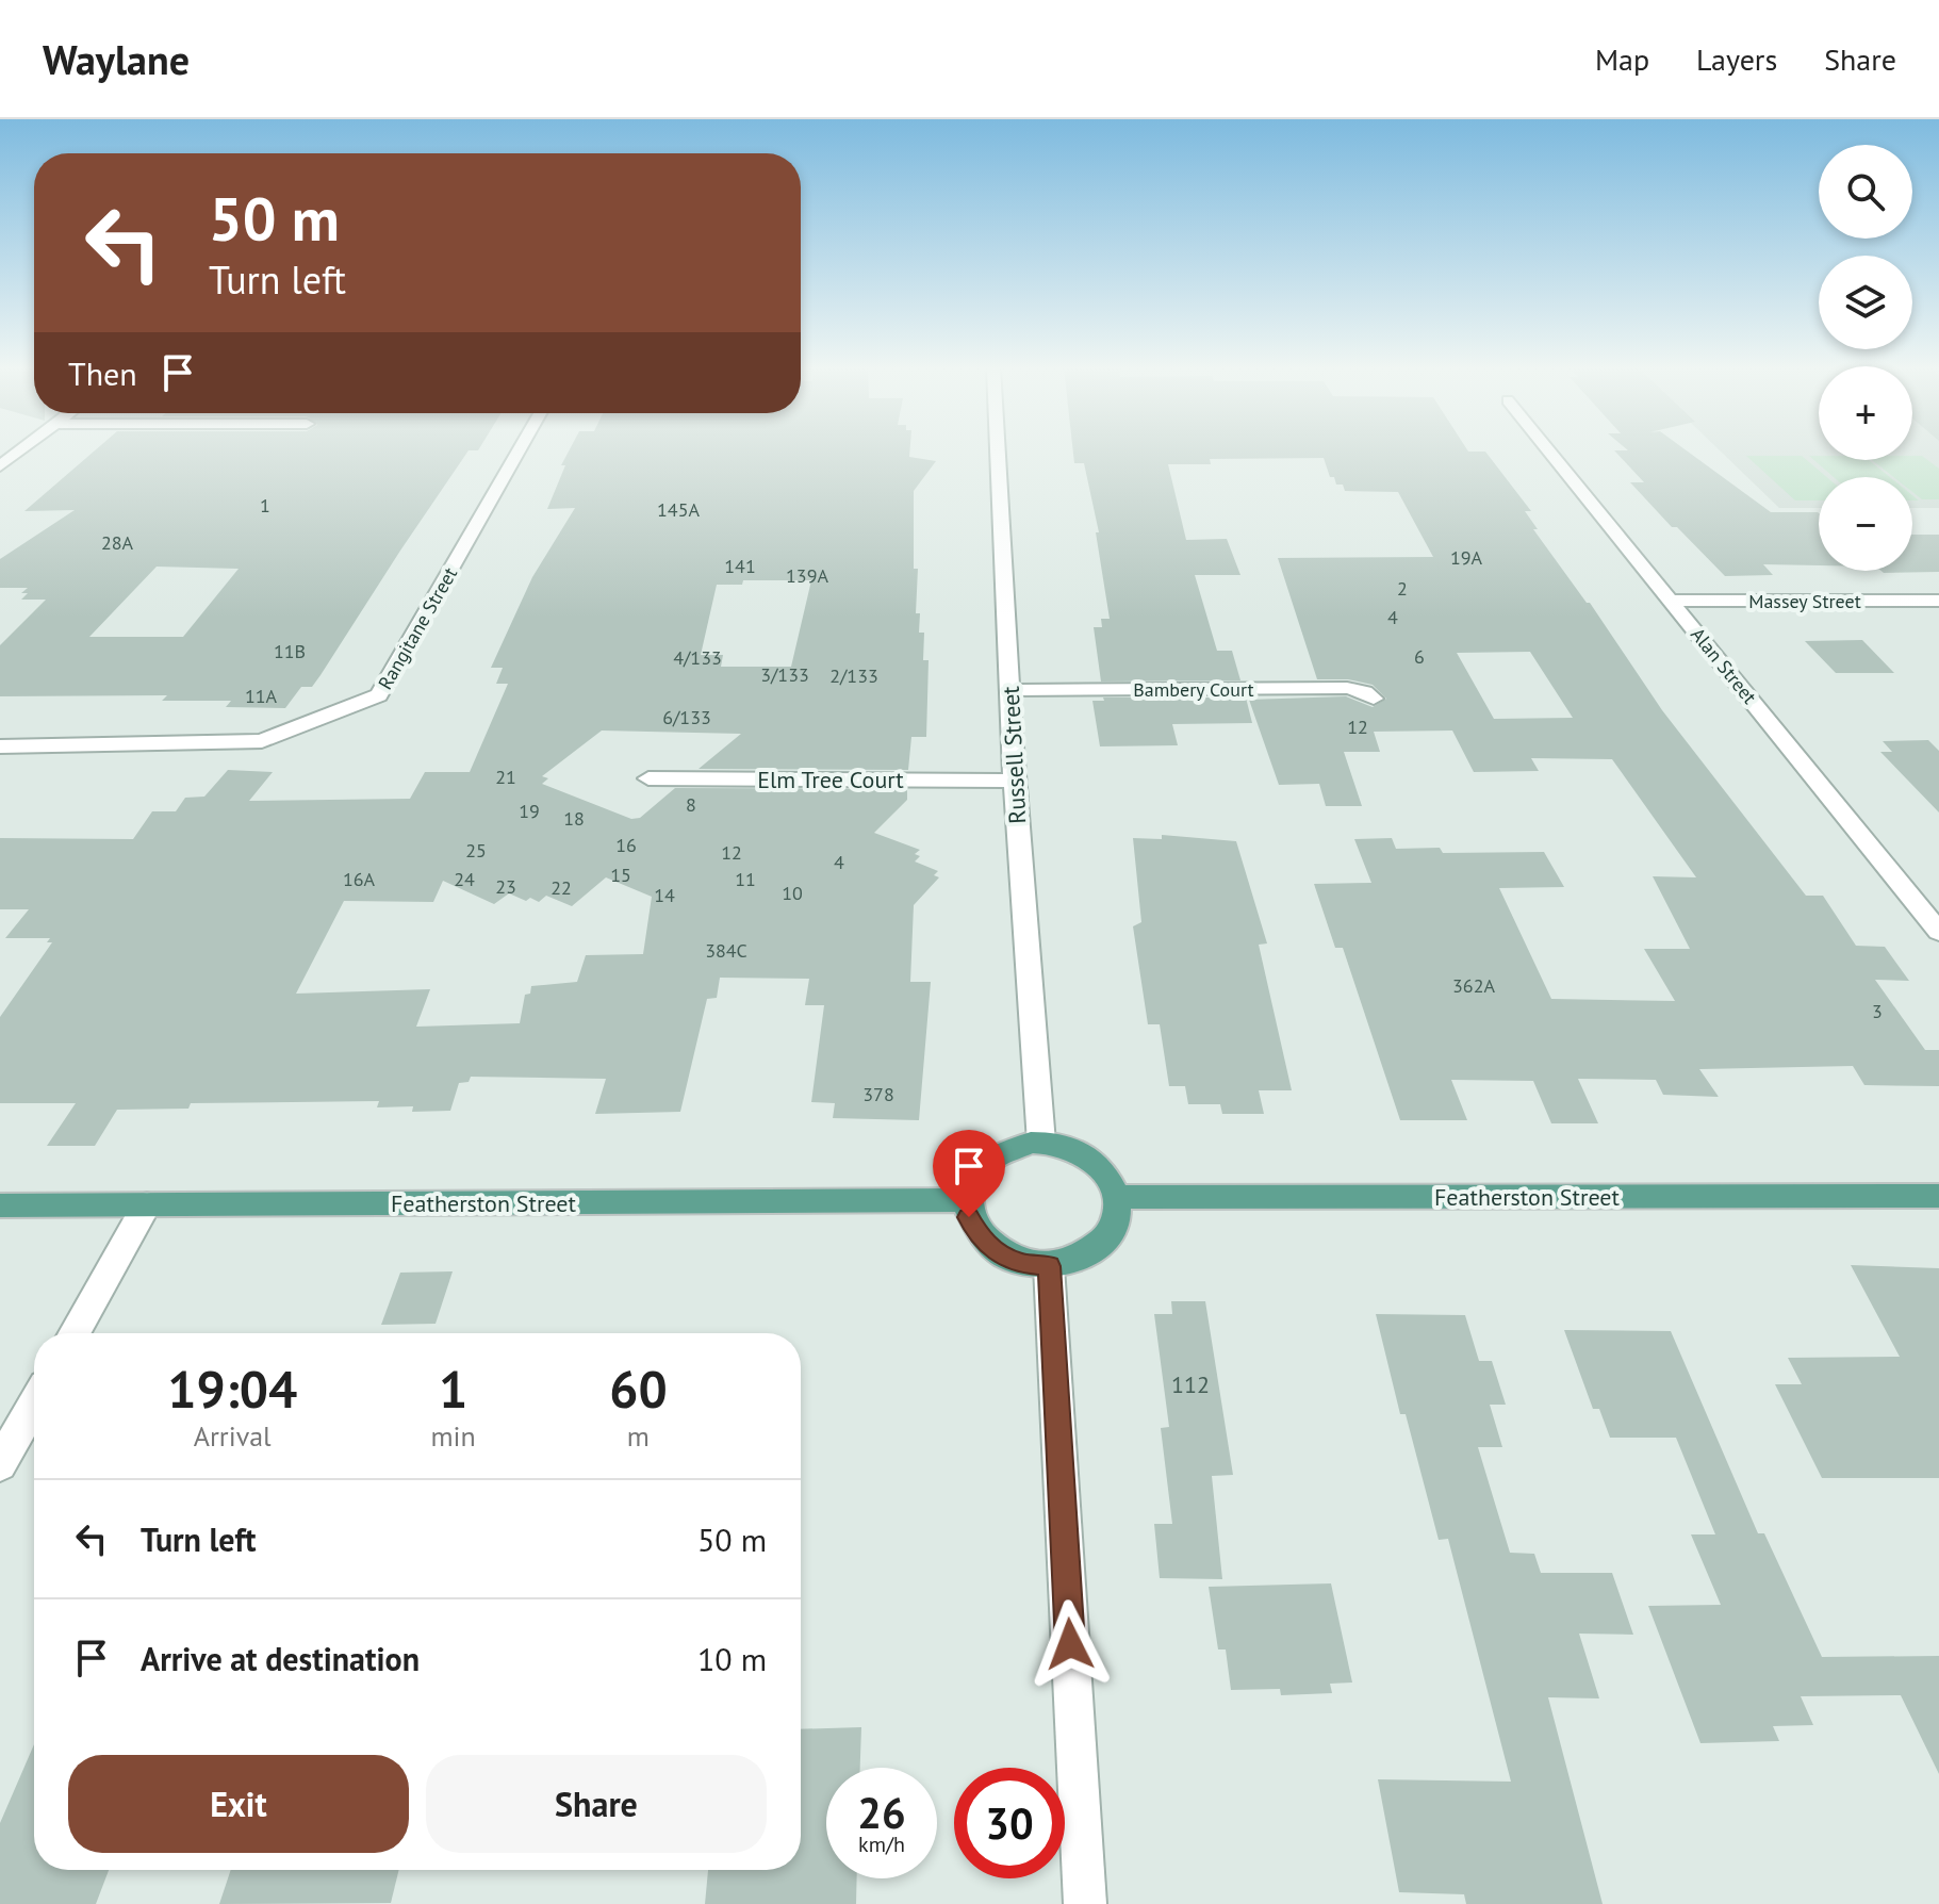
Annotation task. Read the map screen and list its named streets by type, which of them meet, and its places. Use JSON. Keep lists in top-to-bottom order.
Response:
{
  "streets": {
    "main road": ["Featherston Street"],
    "street": [
      "Massey Street",
      "Rangitane Street",
      "Alan Street",
      "Bambery Court",
      "Russell Street",
      "Elm Tree Court"
    ]
  },
  "crossings": [
    ["Massey Street", "Alan Street"],
    ["Bambery Court", "Russell Street"],
    ["Russell Street", "Elm Tree Court"],
    ["Russell Street", "Featherston Street"]
  ],
  "house_numbers": [
    "1",
    "145A",
    "28A",
    "19A",
    "141",
    "139A",
    "2",
    "4",
    "11B",
    "6",
    "4/133",
    "3/133",
    "2/133",
    "11A",
    "6/133",
    "12",
    "21",
    "8",
    "19",
    "18",
    "16",
    "25",
    "12",
    "4",
    "15",
    "16A",
    "24",
    "11",
    "23",
    "22",
    "10",
    "14",
    "384C",
    "362A",
    "3",
    "378",
    "112"
  ],
  "page": {
    "header": "Waylane",
    "nav": ["Map", "Layers", "Share"],
    "map_buttons": ["+", "−"],
    "turn": ["50 m", "Turn left"],
    "then": "Then",
    "eta": [
      "19:04",
      "Arrival",
      "1",
      "min",
      "60",
      "m"
    ],
    "list": [
      {
        "name": "Turn left",
        "value": "50 m"
      },
      {
        "name": "Arrive at destination",
        "value": "10 m"
      }
    ],
    "buttons": ["Exit", "Share"],
    "speed": "26 km/h",
    "limit": "30"
  }
}
